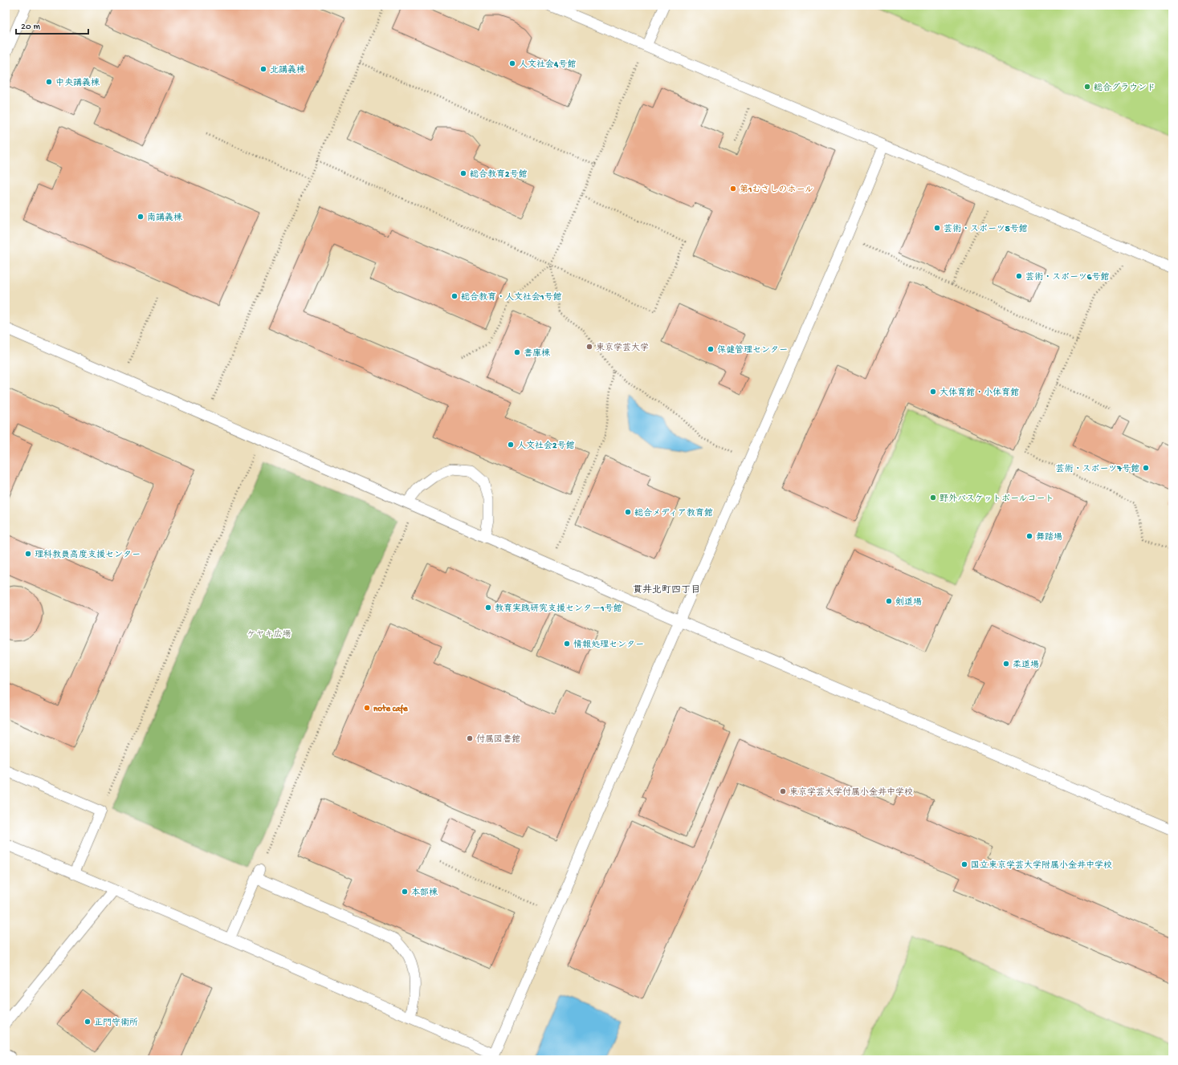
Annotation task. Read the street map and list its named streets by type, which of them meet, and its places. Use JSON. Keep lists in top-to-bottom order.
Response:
{
  "districts": ["貫井北町四丁目"],
  "parks": ["ケヤキ広場"],
  "places": [
    "人文社会4号館",
    "北講義棟",
    "中央講義棟",
    "総合グラウンド",
    "総合教育2号館",
    "第1むさしのホール",
    "南講義棟",
    "芸術・スポーツ5号館",
    "芸術・スポーツ6号館",
    "総合教育・人文社会1号館",
    "東京学芸大学",
    "保健管理センター",
    "書庫棟",
    "大体育館・小体育館",
    "人文社会2号館",
    "芸術・スポーツ7号館",
    "野外バスケットボールコート",
    "総合メディア教育館",
    "舞踏場",
    "理科教員高度支援センター",
    "剣道場",
    "教育実践研究支援センター1号館",
    "情報処理センター",
    "柔道場",
    "note cafe",
    "付属図書館",
    "東京学芸大学付属小金井中学校",
    "国立東京学芸大学附属小金井中学校",
    "本部棟",
    "正門守衛所"
  ],
  "scale_bar": "20 m"
}
